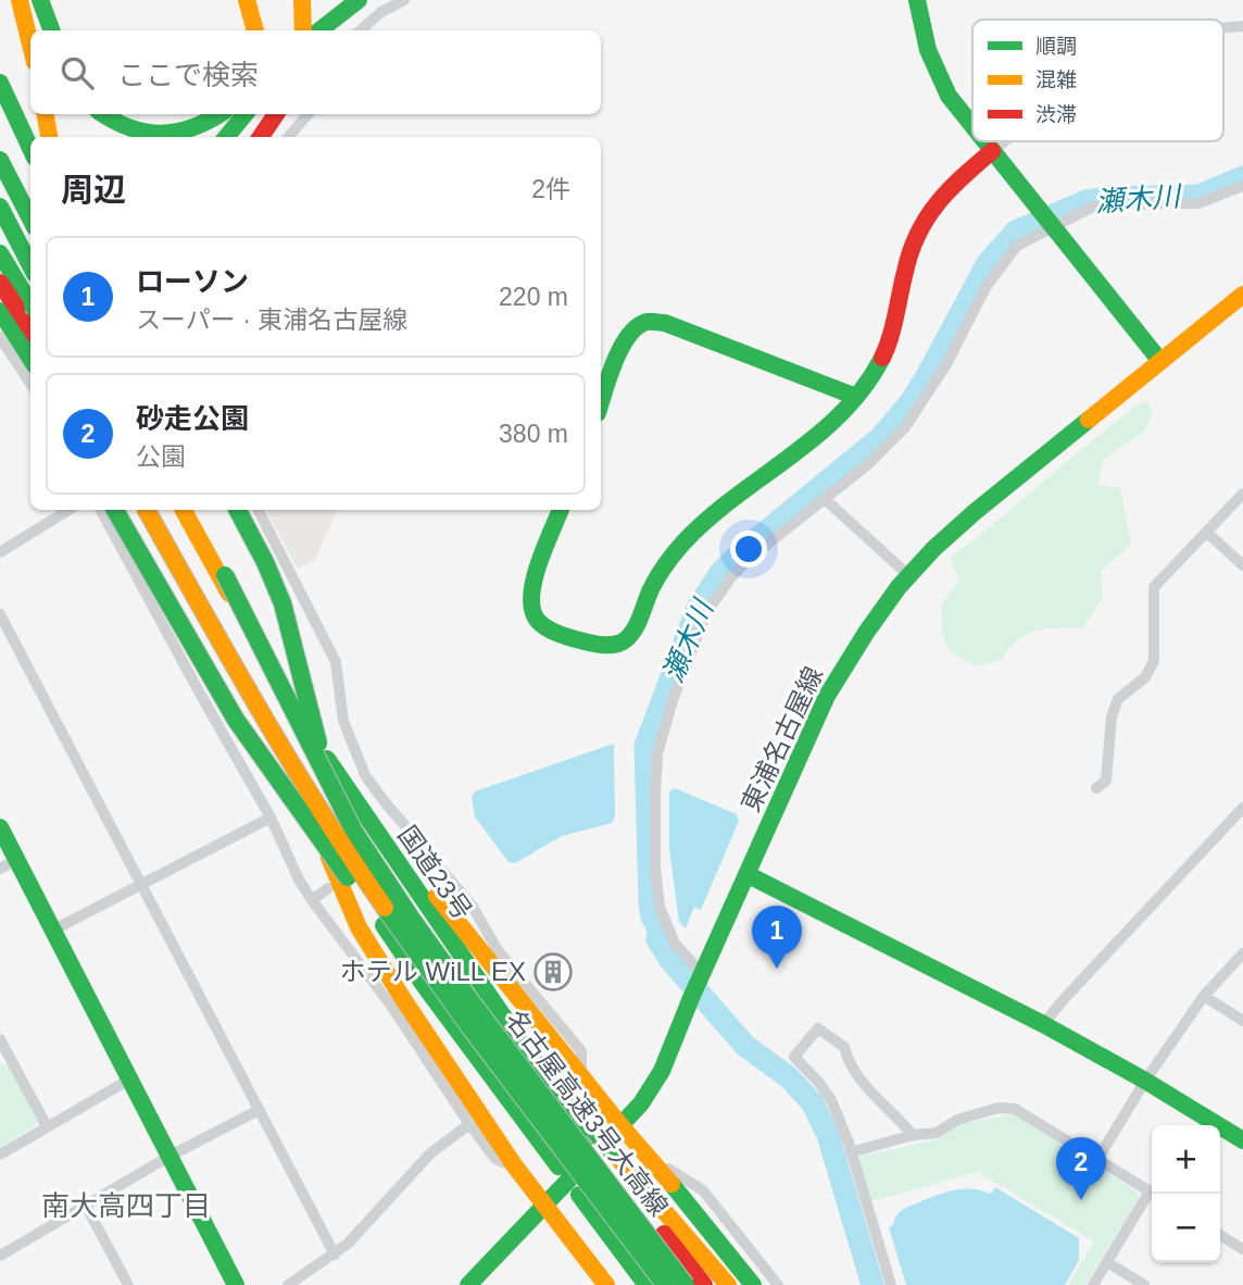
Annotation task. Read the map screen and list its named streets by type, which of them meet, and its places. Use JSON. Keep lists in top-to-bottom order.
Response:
{
  "streets": {
    "main road": ["東浦名古屋線", "国道23号", "名古屋高速3号大高線"]
  },
  "crossings": [
    ["国道23号", "名古屋高速3号大高線"]
  ],
  "districts": ["南大高四丁目"],
  "water": ["瀬木川"],
  "places": {
    "building": ["ホテル WiLL EX"]
  },
  "legend": ["順調", "混雑", "渋滞"],
  "page": {
    "search": "ここで検索",
    "heading": ["周辺", "2件"],
    "list": [
      {
        "mark": "1",
        "name": "ローソン",
        "note": "スーパー · 東浦名古屋線",
        "value": "220 m"
      },
      {
        "mark": "2",
        "name": "砂走公園",
        "note": "公園",
        "value": "380 m"
      }
    ],
    "pins": ["1", "2"],
    "map_buttons": ["+", "−"]
  }
}
